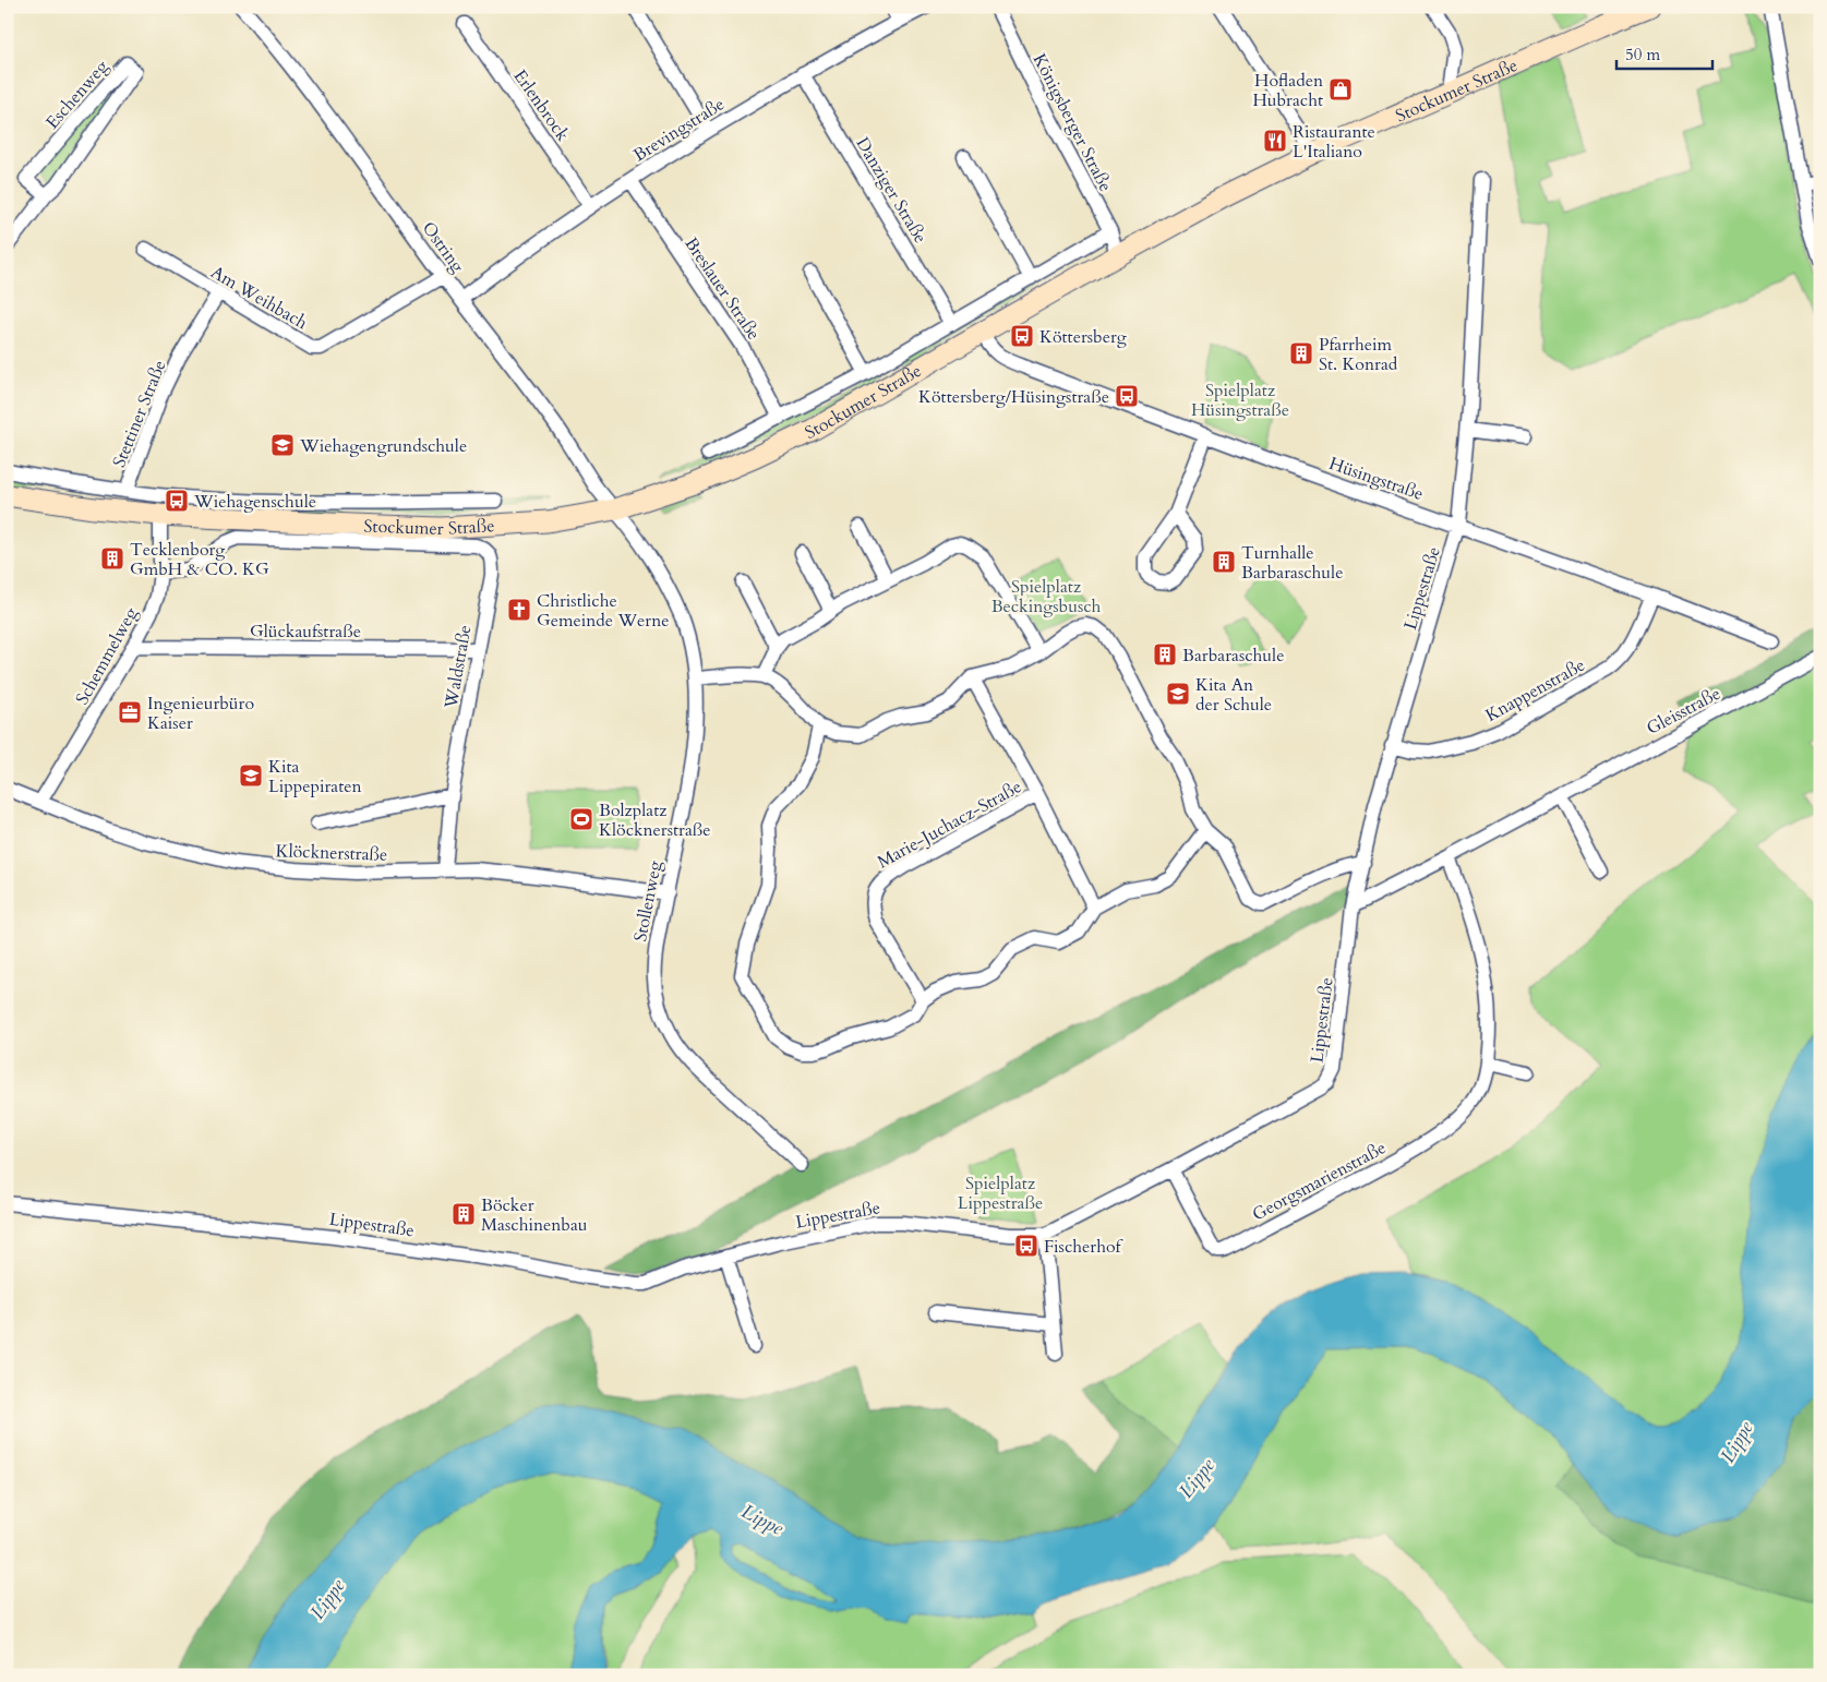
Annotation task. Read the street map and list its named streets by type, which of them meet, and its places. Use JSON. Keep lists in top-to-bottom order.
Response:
{
  "streets": {
    "main road": ["Stockumer Straße"],
    "street": [
      "Eschenweg",
      "Erlenbrock",
      "Königsberger Straße",
      "Brevingstraße",
      "Danziger Straße",
      "Ostring",
      "Breslauer Straße",
      "Am Weihbach",
      "Stettiner Straße",
      "Hüsingstraße",
      "Lippestraße",
      "Glückaufstraße",
      "Schemmelweg",
      "Waldstraße",
      "Knappenstraße",
      "Gleisstraße",
      "Marie-Juchacz-Straße",
      "Klöcknerstraße",
      "Stollenweg",
      "Georgsmarienstraße"
    ]
  },
  "crossings": [
    ["Stockumer Straße", "Königsberger Straße"],
    ["Stockumer Straße", "Danziger Straße"],
    ["Stockumer Straße", "Ostring"],
    ["Stockumer Straße", "Breslauer Straße"],
    ["Stockumer Straße", "Stettiner Straße"],
    ["Stockumer Straße", "Hüsingstraße"],
    ["Stockumer Straße", "Schemmelweg"],
    ["Stockumer Straße", "Waldstraße"],
    ["Stockumer Straße", "Stollenweg"],
    ["Erlenbrock", "Brevingstraße"],
    ["Brevingstraße", "Danziger Straße"],
    ["Brevingstraße", "Ostring"],
    ["Brevingstraße", "Breslauer Straße"],
    ["Ostring", "Am Weihbach"],
    ["Ostring", "Stollenweg"],
    ["Am Weihbach", "Stettiner Straße"],
    ["Hüsingstraße", "Lippestraße"],
    ["Hüsingstraße", "Knappenstraße"],
    ["Lippestraße", "Knappenstraße"],
    ["Lippestraße", "Gleisstraße"],
    ["Lippestraße", "Georgsmarienstraße"],
    ["Glückaufstraße", "Schemmelweg"],
    ["Glückaufstraße", "Waldstraße"],
    ["Schemmelweg", "Klöcknerstraße"],
    ["Waldstraße", "Klöcknerstraße"],
    ["Gleisstraße", "Georgsmarienstraße"],
    ["Klöcknerstraße", "Stollenweg"]
  ],
  "water": ["Lippe"],
  "parks": ["Spielplatz Hüsingstraße", "Spielplatz Beckingsbusch", "Spielplatz Lippestraße"],
  "places": {
    "shop": ["Hofladen Hubracht"],
    "restaurant": ["Ristaurante L'Italiano"],
    "bus stop": [
      "Köttersberg",
      "Köttersberg/Hüsingstraße",
      "Wiehagenschule",
      "Fischerhof"
    ],
    "building": [
      "Pfarrheim St. Konrad",
      "Tecklenborg GmbH & CO. KG",
      "Turnhalle Barbaraschule",
      "Barbaraschule",
      "Böcker Maschinenbau"
    ],
    "school or university": ["Wiehagengrundschule", "Kita An der Schule", "Kita Lippepiraten"],
    "church": ["Christliche Gemeinde Werne"],
    "office": ["Ingenieurbüro Kaiser"],
    "sports": ["Bolzplatz Klöcknerstraße"]
  },
  "scale_bar": "50 m"
}
